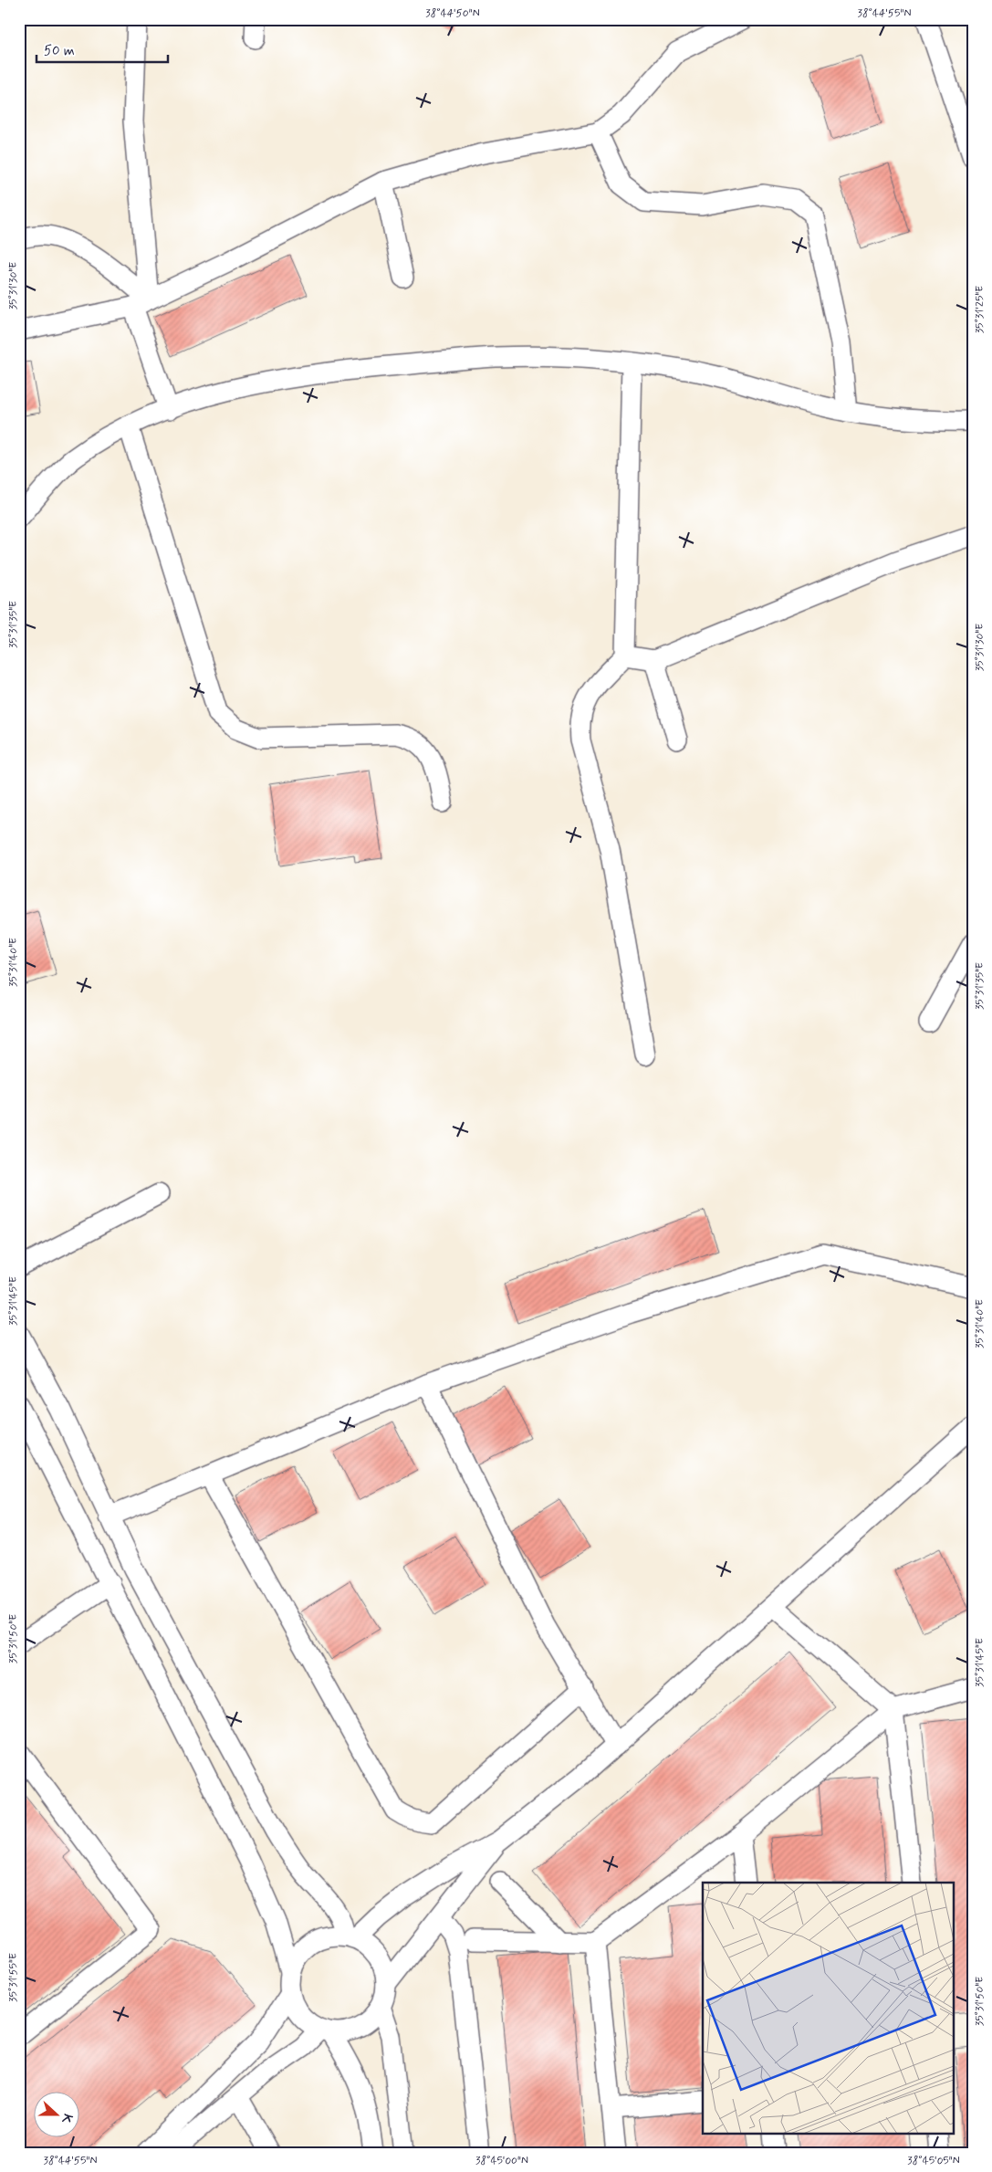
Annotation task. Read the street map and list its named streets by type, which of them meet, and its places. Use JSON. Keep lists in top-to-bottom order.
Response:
{
  "scale_bar": "50 m",
  "north": "right",
  "coordinates": [
    "38°44'50\"N",
    "38°44'55\"N",
    "35°31'30\"E",
    "35°31'25\"E",
    "35°31'35\"E",
    "35°31'40\"E",
    "35°31'45\"E",
    "35°31'50\"E",
    "35°31'55\"E",
    "38°45'00\"N",
    "38°45'05\"N"
  ]
}
